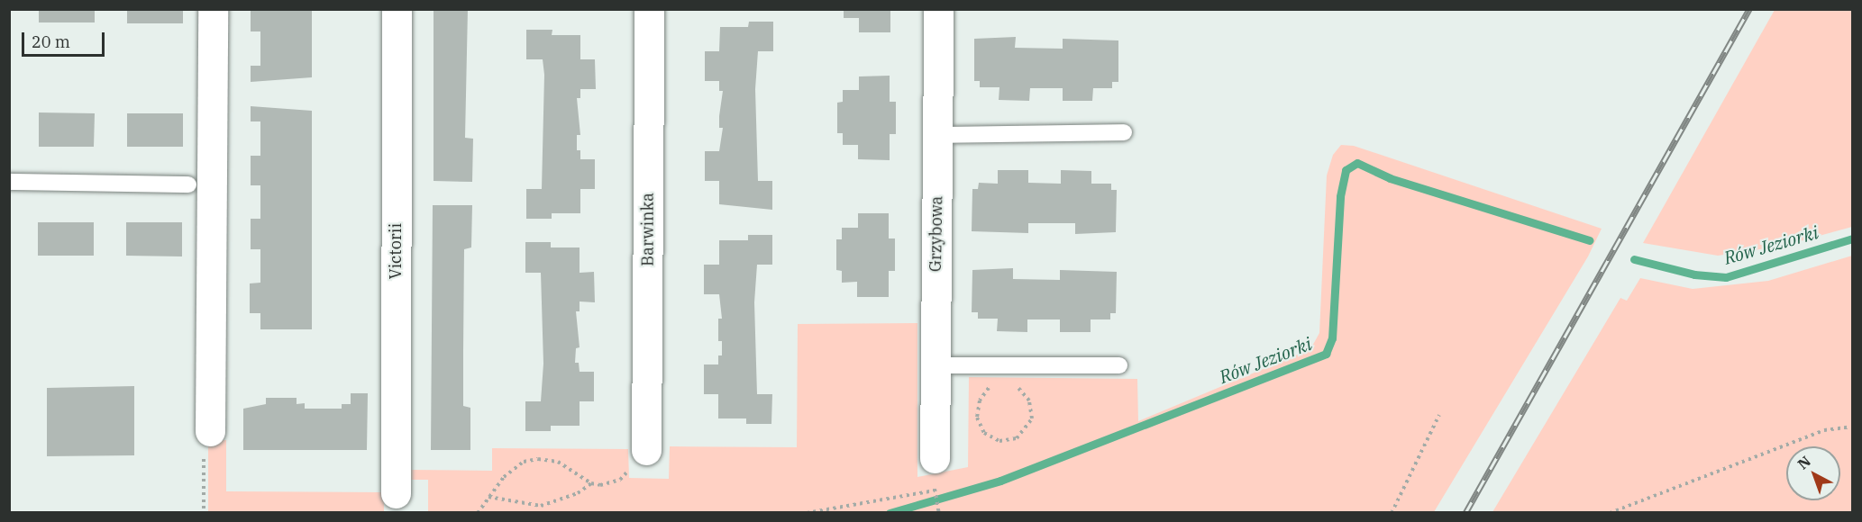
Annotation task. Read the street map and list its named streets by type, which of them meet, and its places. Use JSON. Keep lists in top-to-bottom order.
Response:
{
  "streets": {
    "street": ["Barwinka", "Grzybowa", "Victorii"]
  },
  "water": ["Rów Jeziorki"],
  "scale_bar": "20 m",
  "north": "top left"
}
